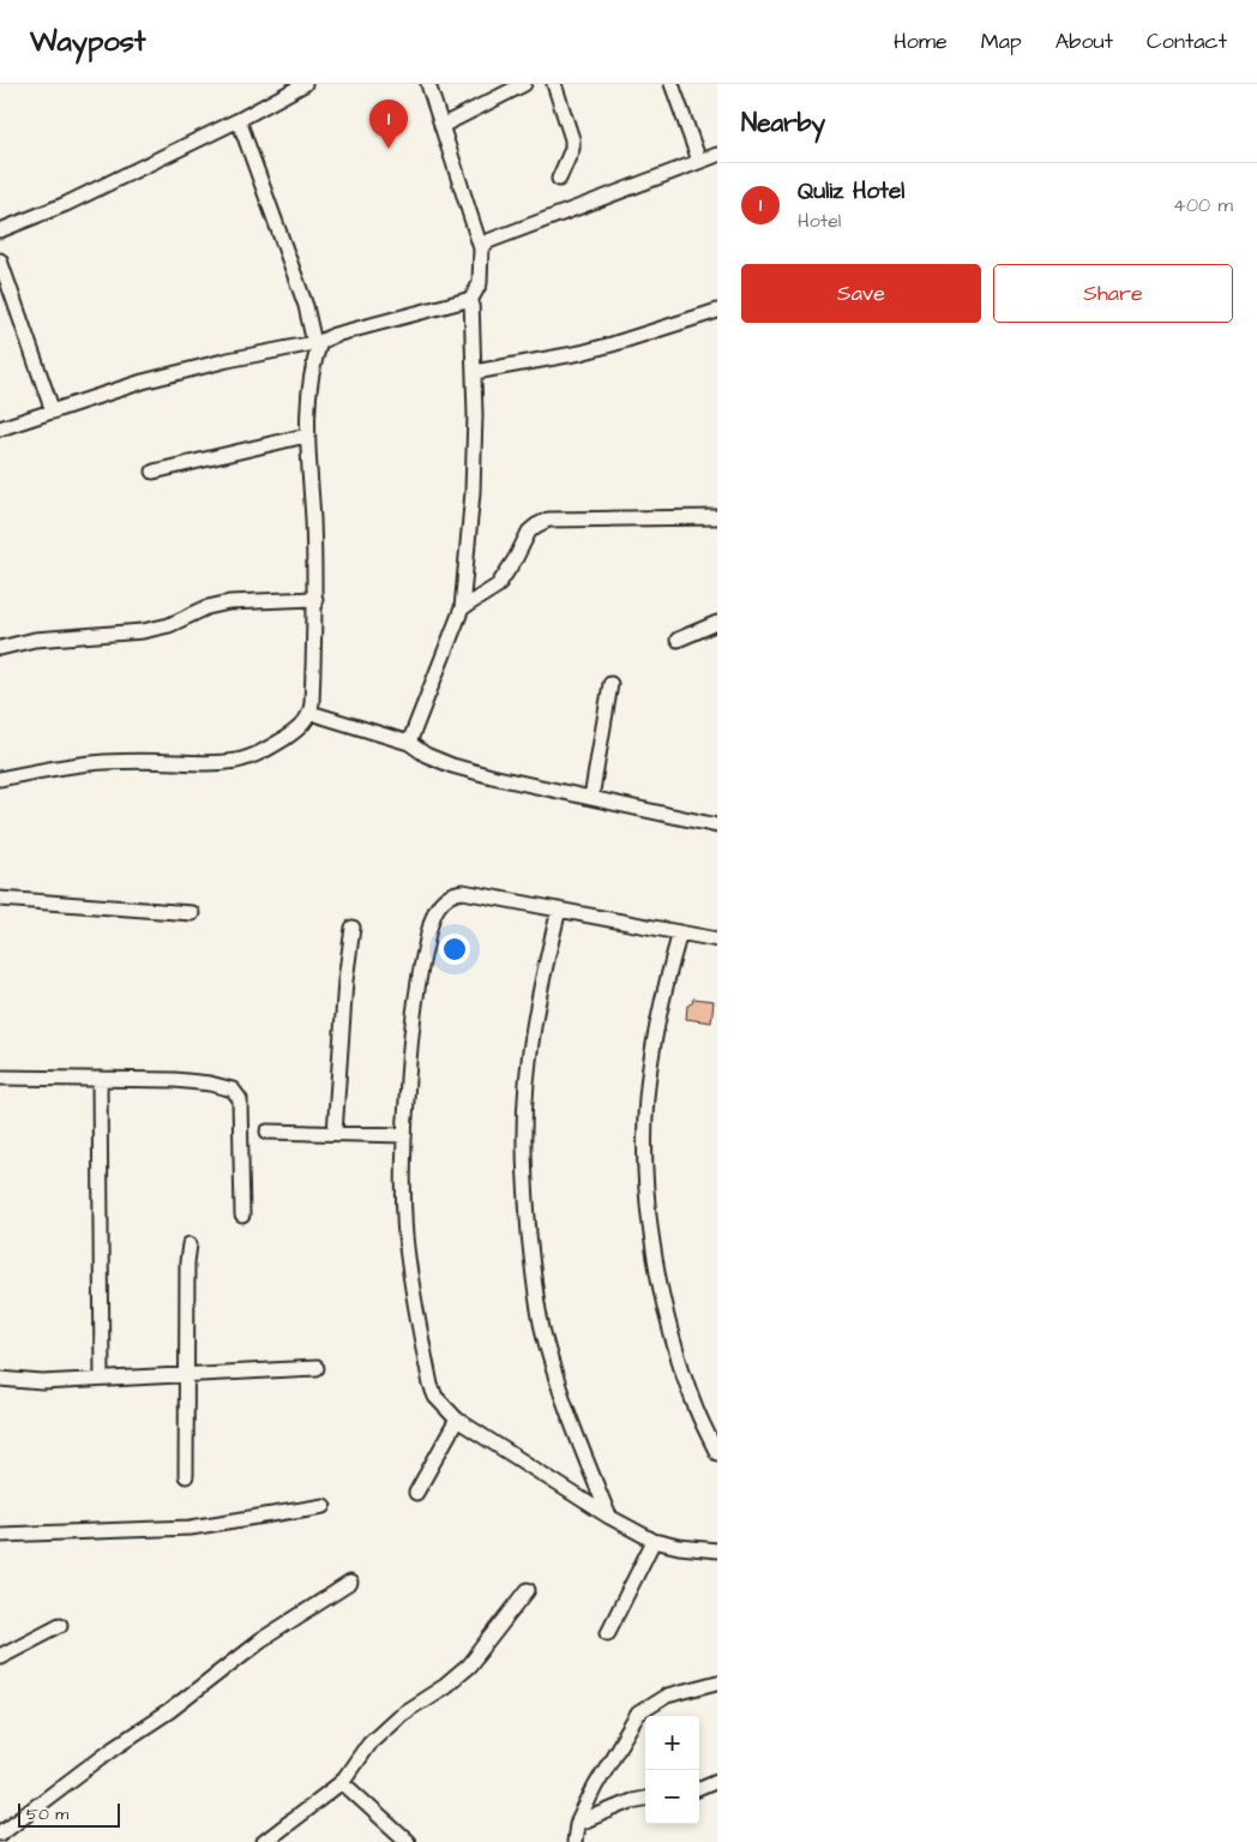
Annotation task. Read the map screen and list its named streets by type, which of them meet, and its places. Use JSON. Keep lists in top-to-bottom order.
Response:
{
  "scale_bar": "50 m",
  "page": {
    "header": "Waypost",
    "nav": [
      "Home",
      "Map",
      "About",
      "Contact"
    ],
    "heading": "Nearby",
    "pins": "1",
    "list": [
      {
        "mark": "1",
        "name": "Quliz Hotel",
        "note": "Hotel",
        "value": "400 m"
      }
    ],
    "buttons": ["Save", "Share"],
    "map_buttons": ["+", "−"],
    "scale": "50 m"
  }
}
